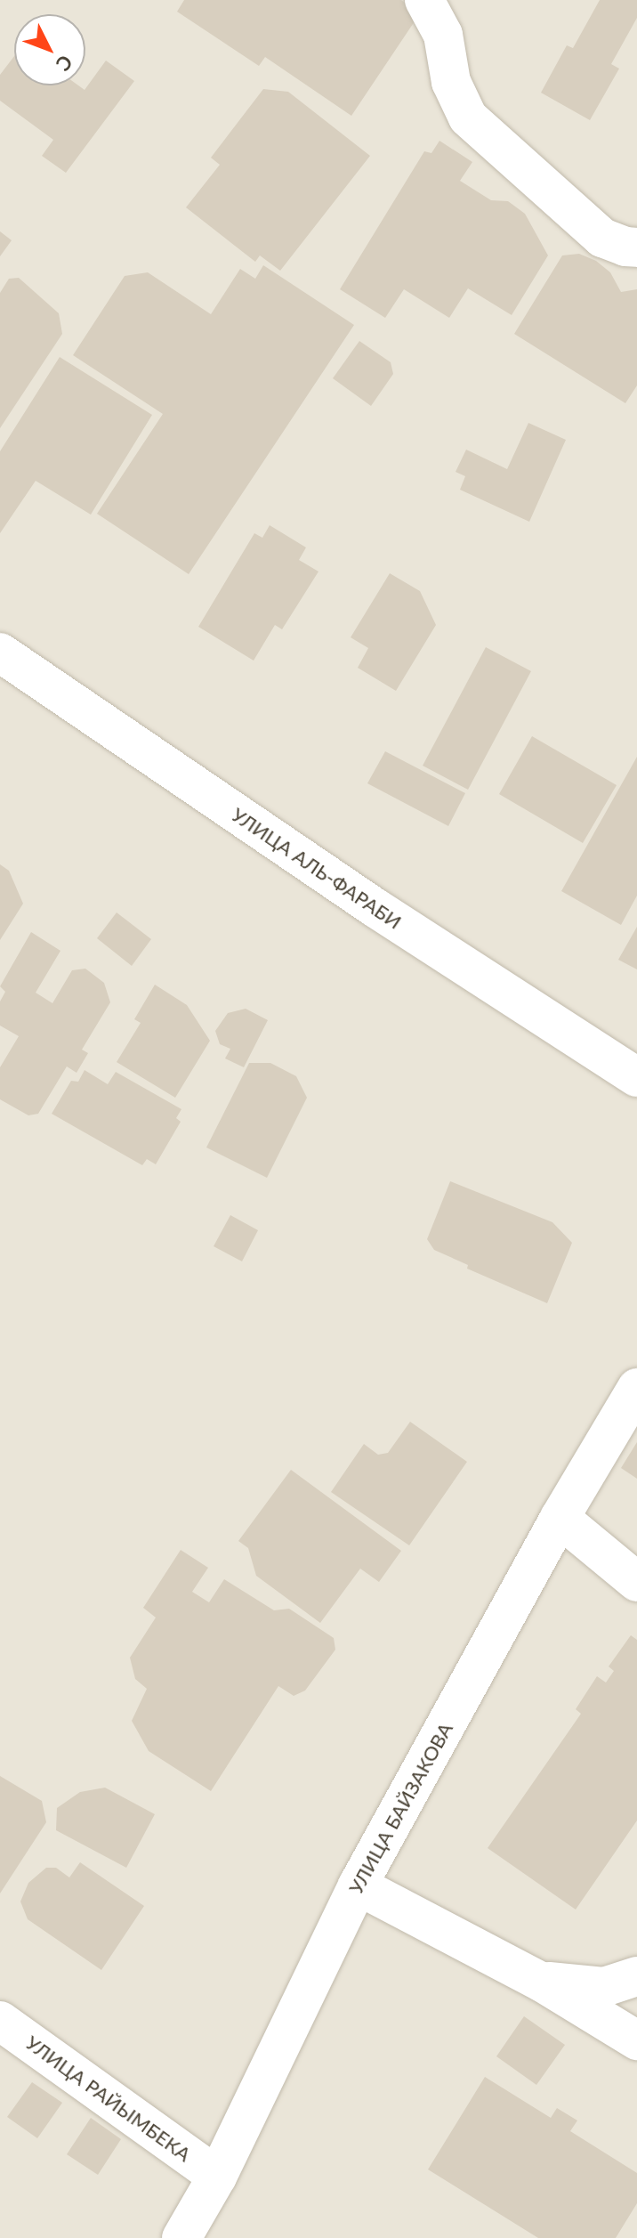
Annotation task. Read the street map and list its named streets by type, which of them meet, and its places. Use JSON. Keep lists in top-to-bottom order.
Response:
{
  "streets": {
    "street": ["УЛИЦА АЛЬ-ФАРАБИ", "УЛИЦА БАЙЗАКОВА", "УЛИЦА РАЙЫМБЕКА"]
  },
  "crossings": [
    ["УЛИЦА БАЙЗАКОВА", "УЛИЦА РАЙЫМБЕКА"]
  ],
  "north": "bottom right"
}
